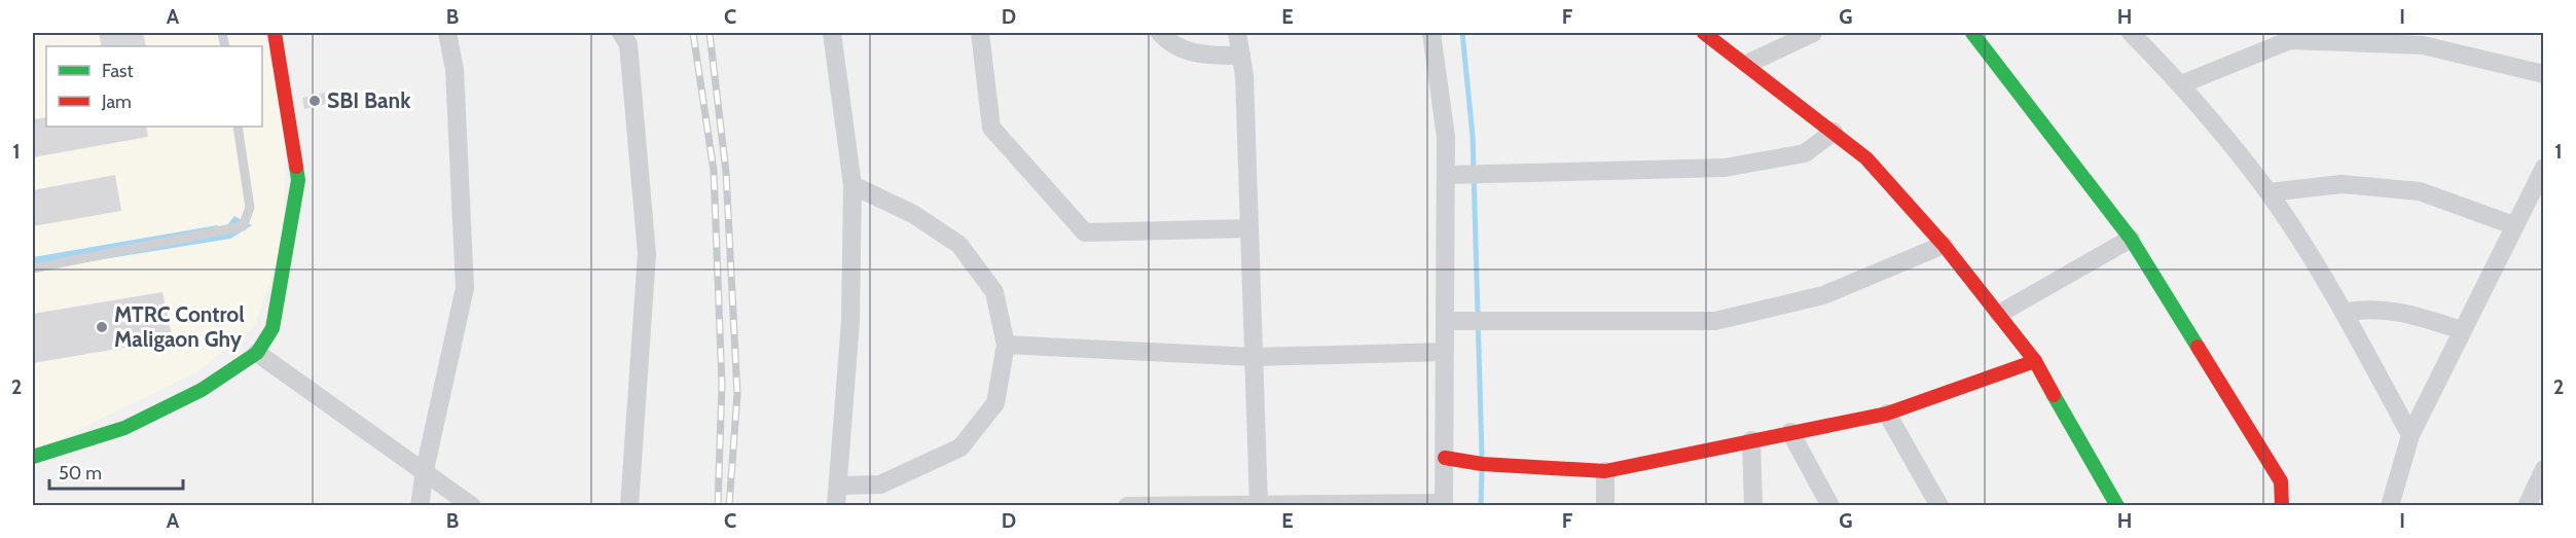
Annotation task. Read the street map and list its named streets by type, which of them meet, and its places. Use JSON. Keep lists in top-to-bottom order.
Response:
{
  "places": ["SBI Bank", "MTRC Control Maligaon Ghy"],
  "legend": ["Fast", "Jam"],
  "scale_bar": "50 m",
  "grid": {
    "columns": [
      "A",
      "B",
      "C",
      "D",
      "E",
      "F",
      "G",
      "H",
      "I"
    ],
    "rows": ["1", "2"]
  }
}
